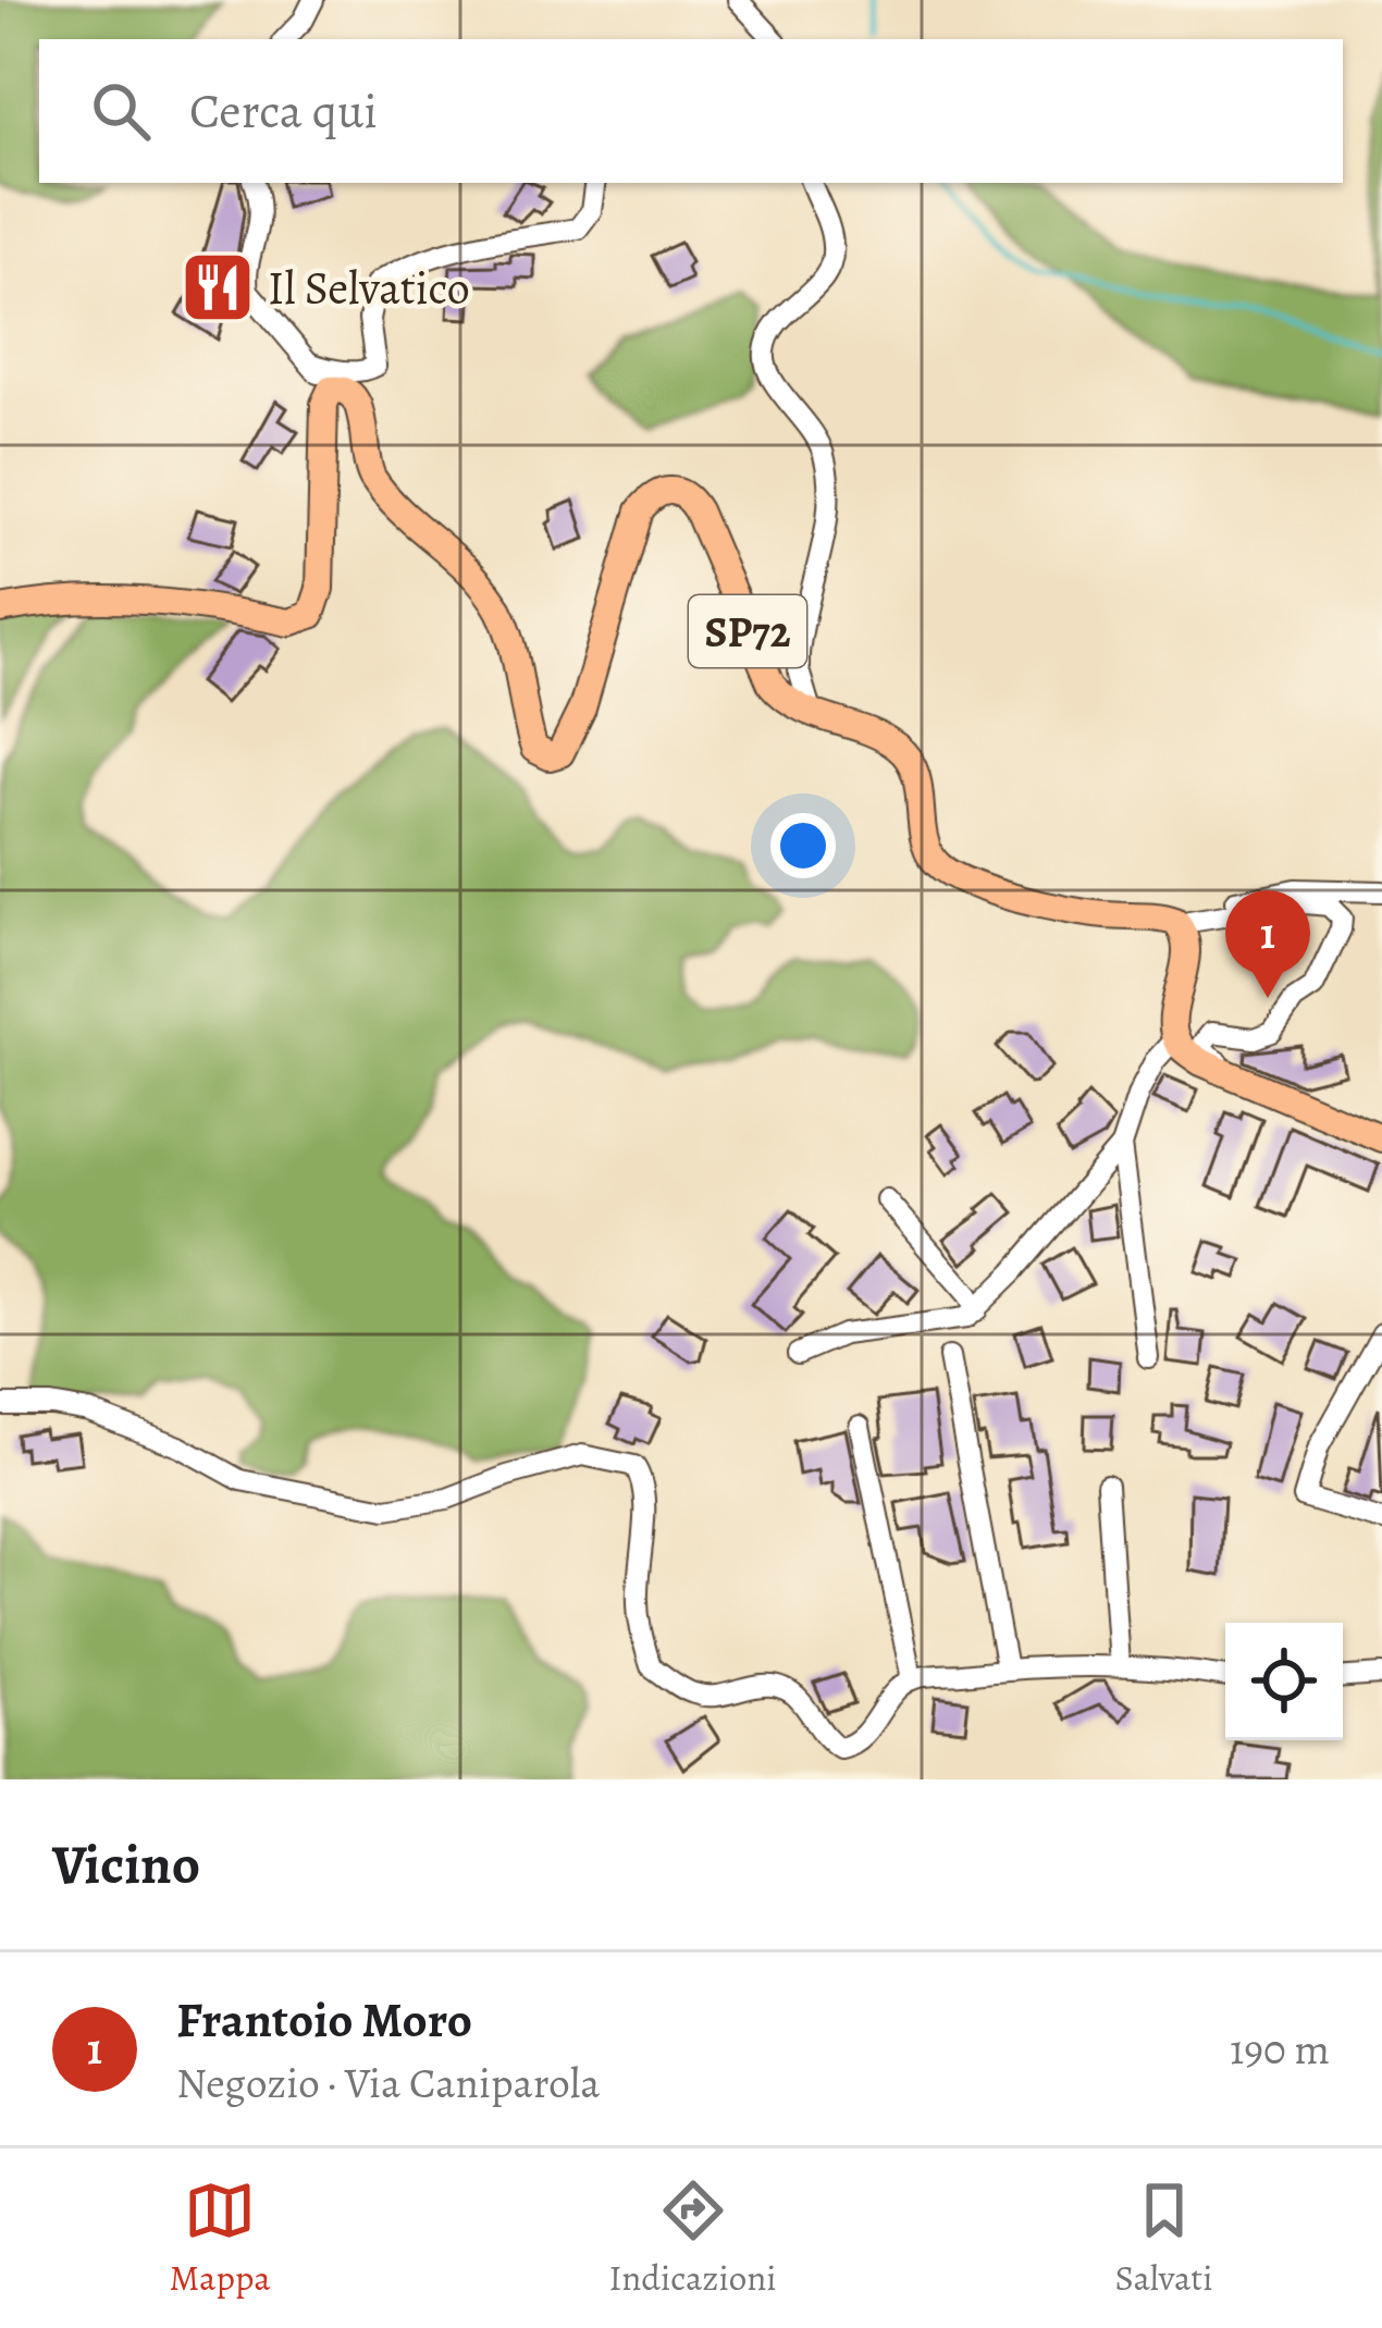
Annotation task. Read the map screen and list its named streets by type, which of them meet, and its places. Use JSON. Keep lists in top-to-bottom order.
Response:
{
  "streets": {
    "main road": ["SP72"]
  },
  "places": {
    "restaurant": ["Il Selvatico"]
  },
  "page": {
    "search": "Cerca qui",
    "pins": "1",
    "heading": "Vicino",
    "list": [
      {
        "mark": "1",
        "name": "Frantoio Moro",
        "note": "Negozio · Via Caniparola",
        "value": "190 m"
      }
    ],
    "nav": ["Mappa", "Indicazioni", "Salvati"]
  }
}
